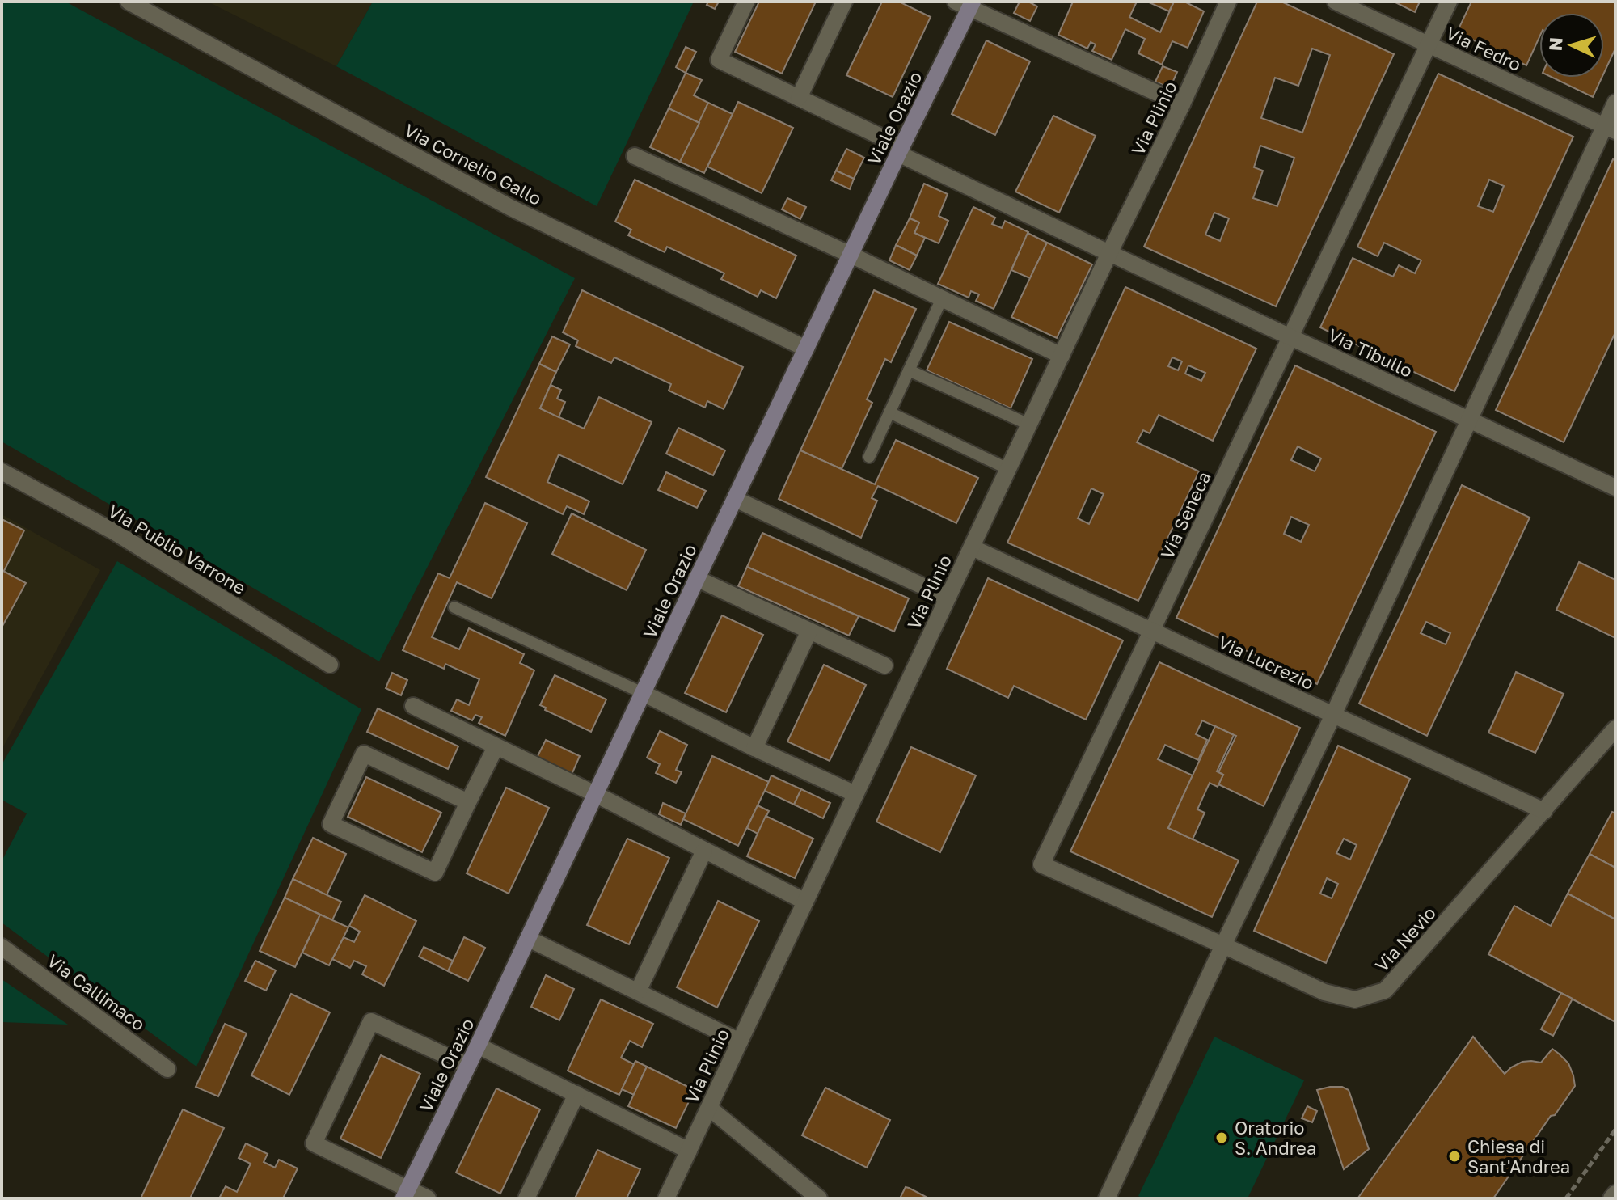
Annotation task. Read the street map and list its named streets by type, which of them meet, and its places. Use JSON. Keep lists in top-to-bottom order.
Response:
{
  "streets": {
    "street": [
      "Via Fedro",
      "Viale Orazio",
      "Via Plinio",
      "Via Cornelio Gallo",
      "Via Tibullo",
      "Via Seneca",
      "Via Publio Varrone",
      "Via Lucrezio",
      "Via Nevio",
      "Via Callimaco"
    ]
  },
  "crossings": [
    ["Via Fedro", "Via Seneca"],
    ["Viale Orazio", "Via Cornelio Gallo"],
    ["Viale Orazio", "Via Tibullo"],
    ["Via Plinio", "Via Tibullo"],
    ["Via Plinio", "Via Lucrezio"],
    ["Via Tibullo", "Via Seneca"],
    ["Via Seneca", "Via Lucrezio"],
    ["Via Seneca", "Via Nevio"],
    ["Via Lucrezio", "Via Nevio"]
  ],
  "places": ["Oratorio S. Andrea", "Chiesa di Sant'Andrea"],
  "north": "left"
}
